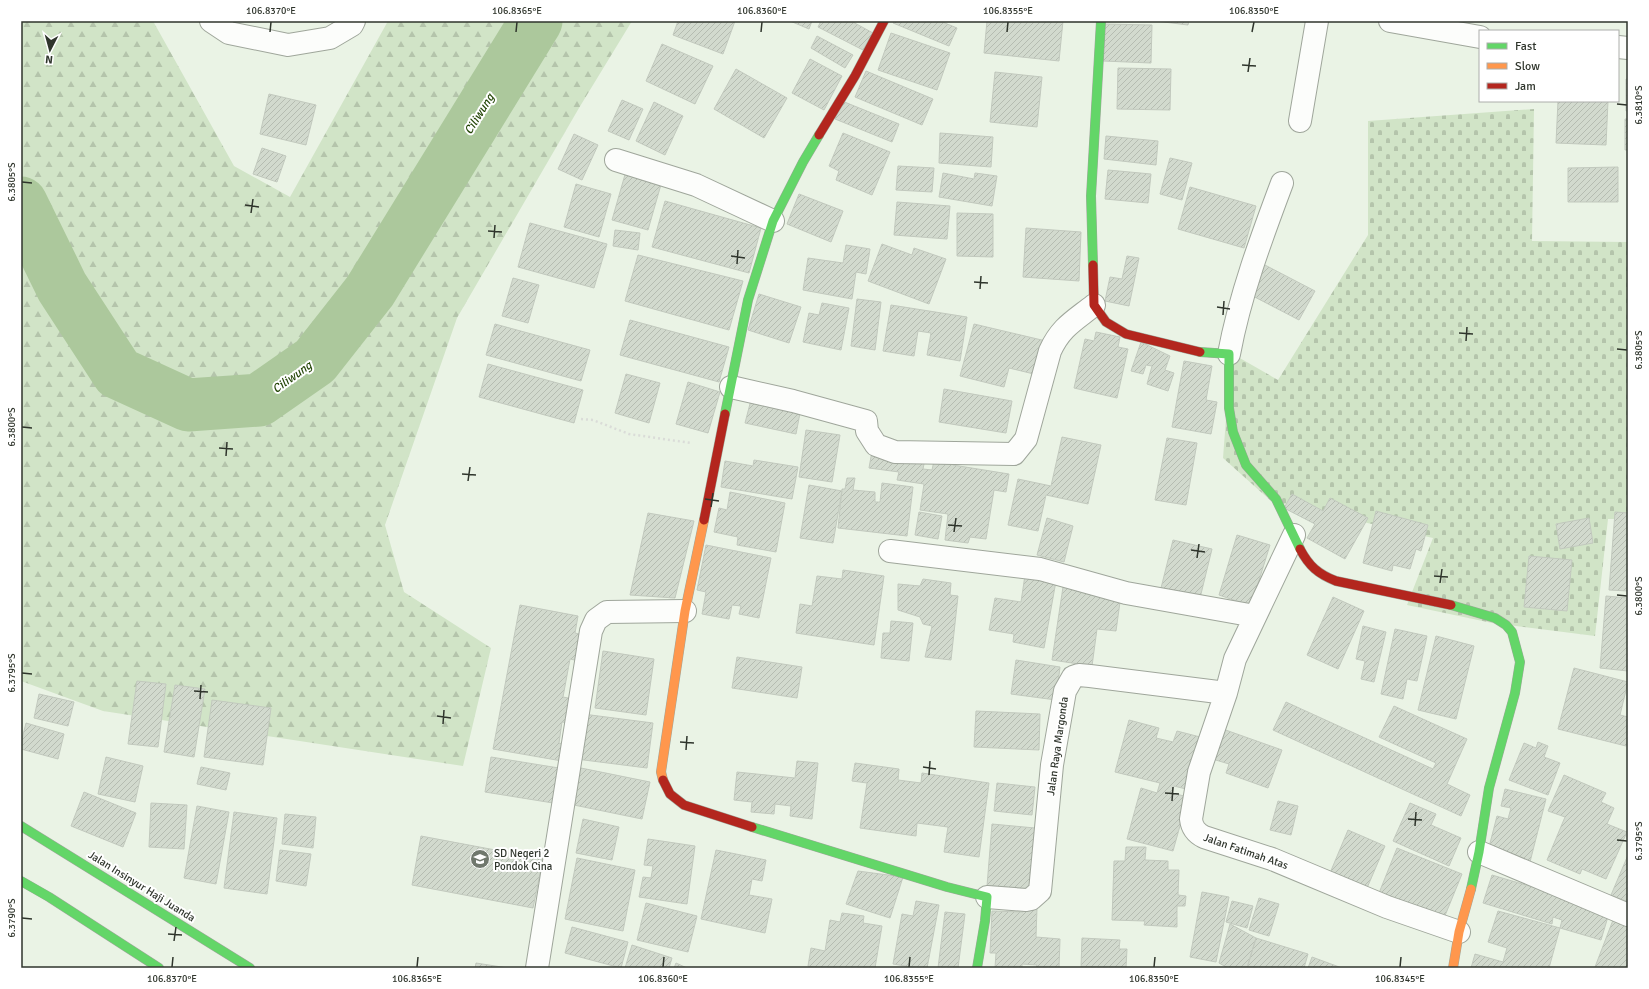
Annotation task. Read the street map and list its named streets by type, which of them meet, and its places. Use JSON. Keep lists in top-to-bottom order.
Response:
{
  "streets": {
    "main road": ["Jalan Insinyur Haji Juanda"],
    "street": ["Jalan Raya Margonda", "Jalan Fatimah Atas"]
  },
  "crossings": [
    ["Jalan Raya Margonda", "Jalan Fatimah Atas"]
  ],
  "water": ["Ciliwung"],
  "places": {
    "school or university": ["SD Negeri 2 Pondok Cina"]
  },
  "legend": ["Fast", "Slow", "Jam"],
  "north": "bottom",
  "coordinates": [
    "106.8370°E",
    "106.8365°E",
    "106.8360°E",
    "106.8355°E",
    "106.8350°E",
    "6.3810°S",
    "6.3805°S",
    "6.3800°S",
    "6.3795°S",
    "6.3790°S",
    "106.8345°E"
  ]
}
